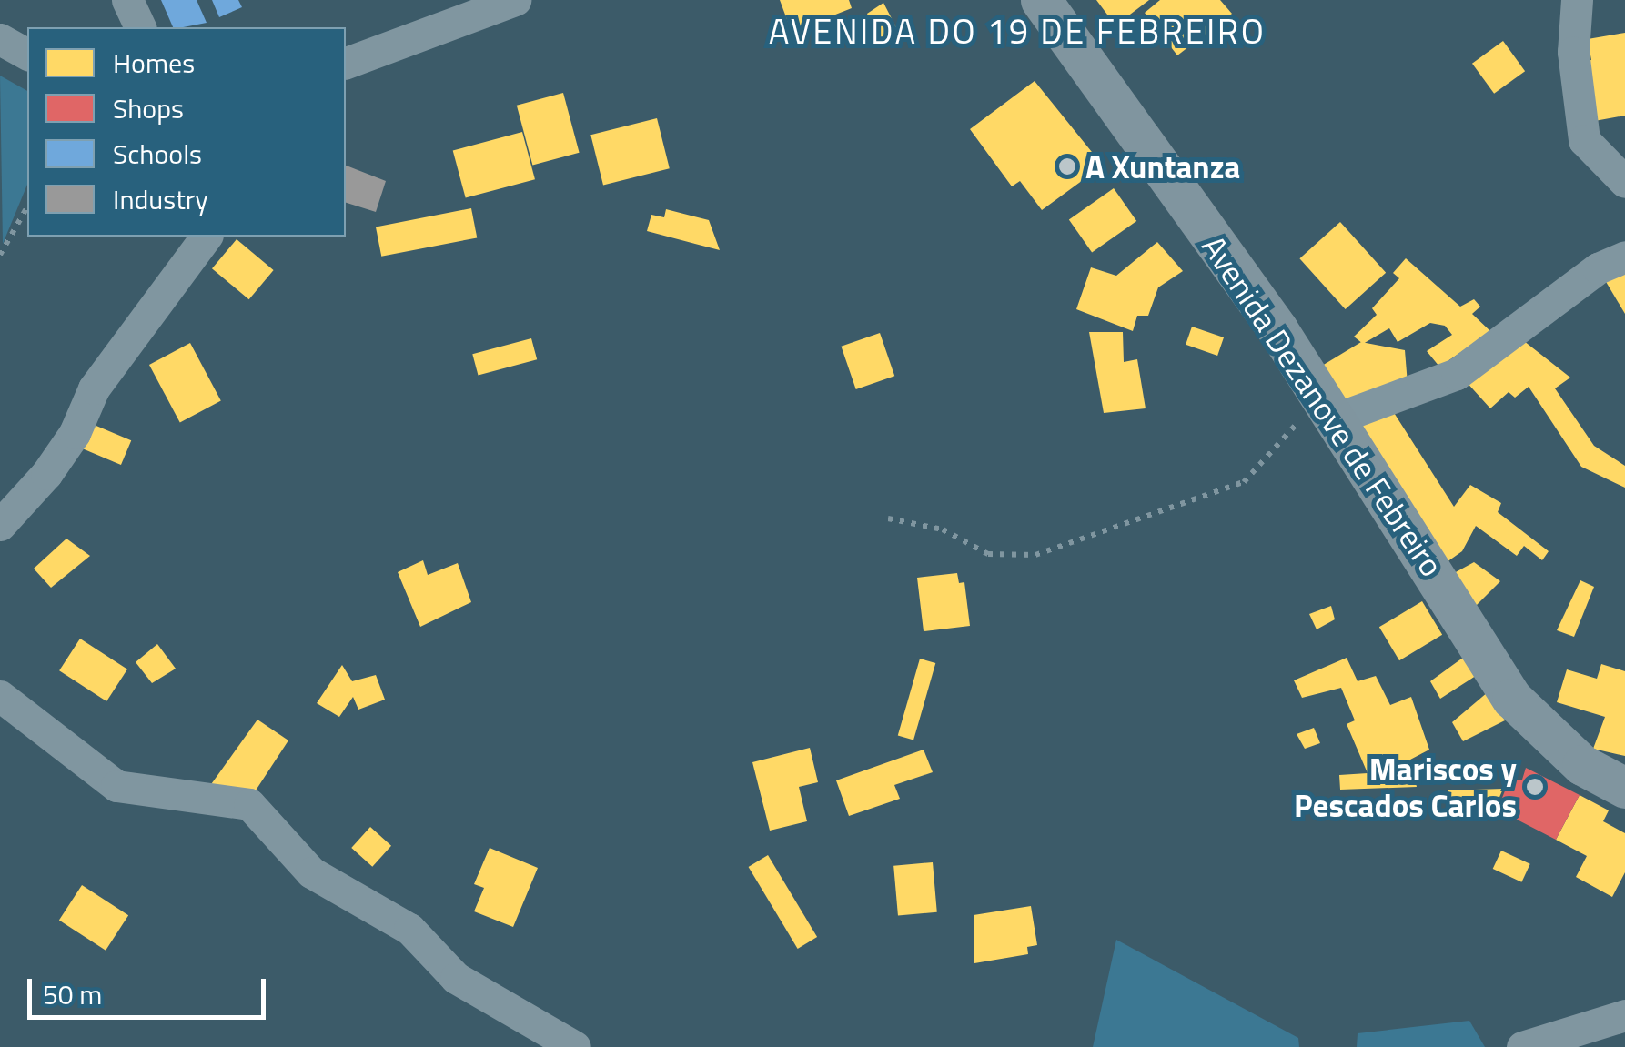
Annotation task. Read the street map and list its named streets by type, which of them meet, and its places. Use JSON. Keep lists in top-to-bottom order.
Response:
{
  "streets": {
    "main road": ["Avenida Dezanove de Febreiro"]
  },
  "districts": ["AVENIDA DO 19 DE FEBREIRO"],
  "places": ["A Xuntanza", "Mariscos y Pescados Carlos"],
  "legend": [
    "Homes",
    "Shops",
    "Schools",
    "Industry"
  ],
  "scale_bar": "50 m"
}
